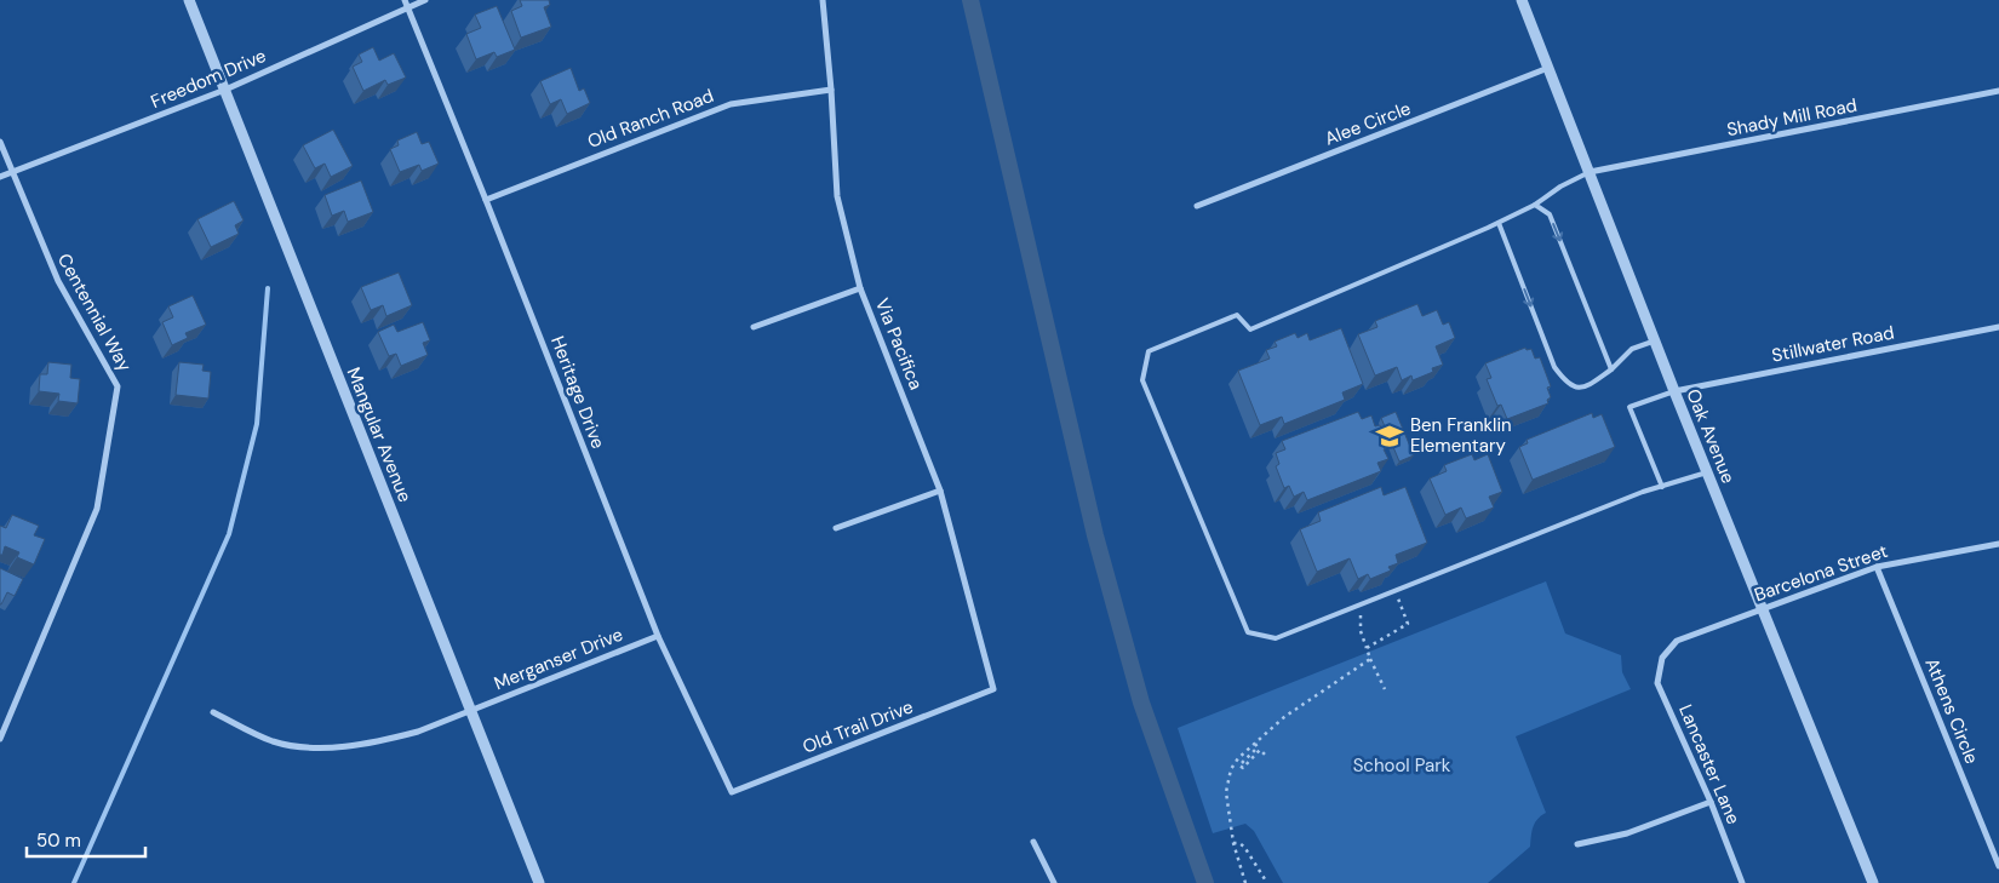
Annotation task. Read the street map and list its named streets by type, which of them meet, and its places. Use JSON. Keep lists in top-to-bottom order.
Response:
{
  "streets": {
    "street": [
      "Freedom Drive",
      "Shady Mill Road",
      "Old Ranch Road",
      "Alee Circle",
      "Centennial Way",
      "Via Pacifica",
      "Stillwater Road",
      "Heritage Drive",
      "Mangular Avenue",
      "Oak Avenue",
      "Barcelona Street",
      "Merganser Drive",
      "Athens Circle",
      "Old Trail Drive",
      "Lancaster Lane"
    ]
  },
  "crossings": [
    ["Freedom Drive", "Centennial Way"],
    ["Freedom Drive", "Heritage Drive"],
    ["Freedom Drive", "Mangular Avenue"],
    ["Shady Mill Road", "Oak Avenue"],
    ["Old Ranch Road", "Via Pacifica"],
    ["Old Ranch Road", "Heritage Drive"],
    ["Alee Circle", "Oak Avenue"],
    ["Via Pacifica", "Old Trail Drive"],
    ["Stillwater Road", "Oak Avenue"],
    ["Heritage Drive", "Merganser Drive"],
    ["Heritage Drive", "Old Trail Drive"],
    ["Mangular Avenue", "Merganser Drive"],
    ["Oak Avenue", "Barcelona Street"],
    ["Barcelona Street", "Athens Circle"],
    ["Barcelona Street", "Lancaster Lane"]
  ],
  "parks": ["School Park"],
  "places": {
    "school or university": ["Ben Franklin Elementary"]
  },
  "scale_bar": "50 m"
}
